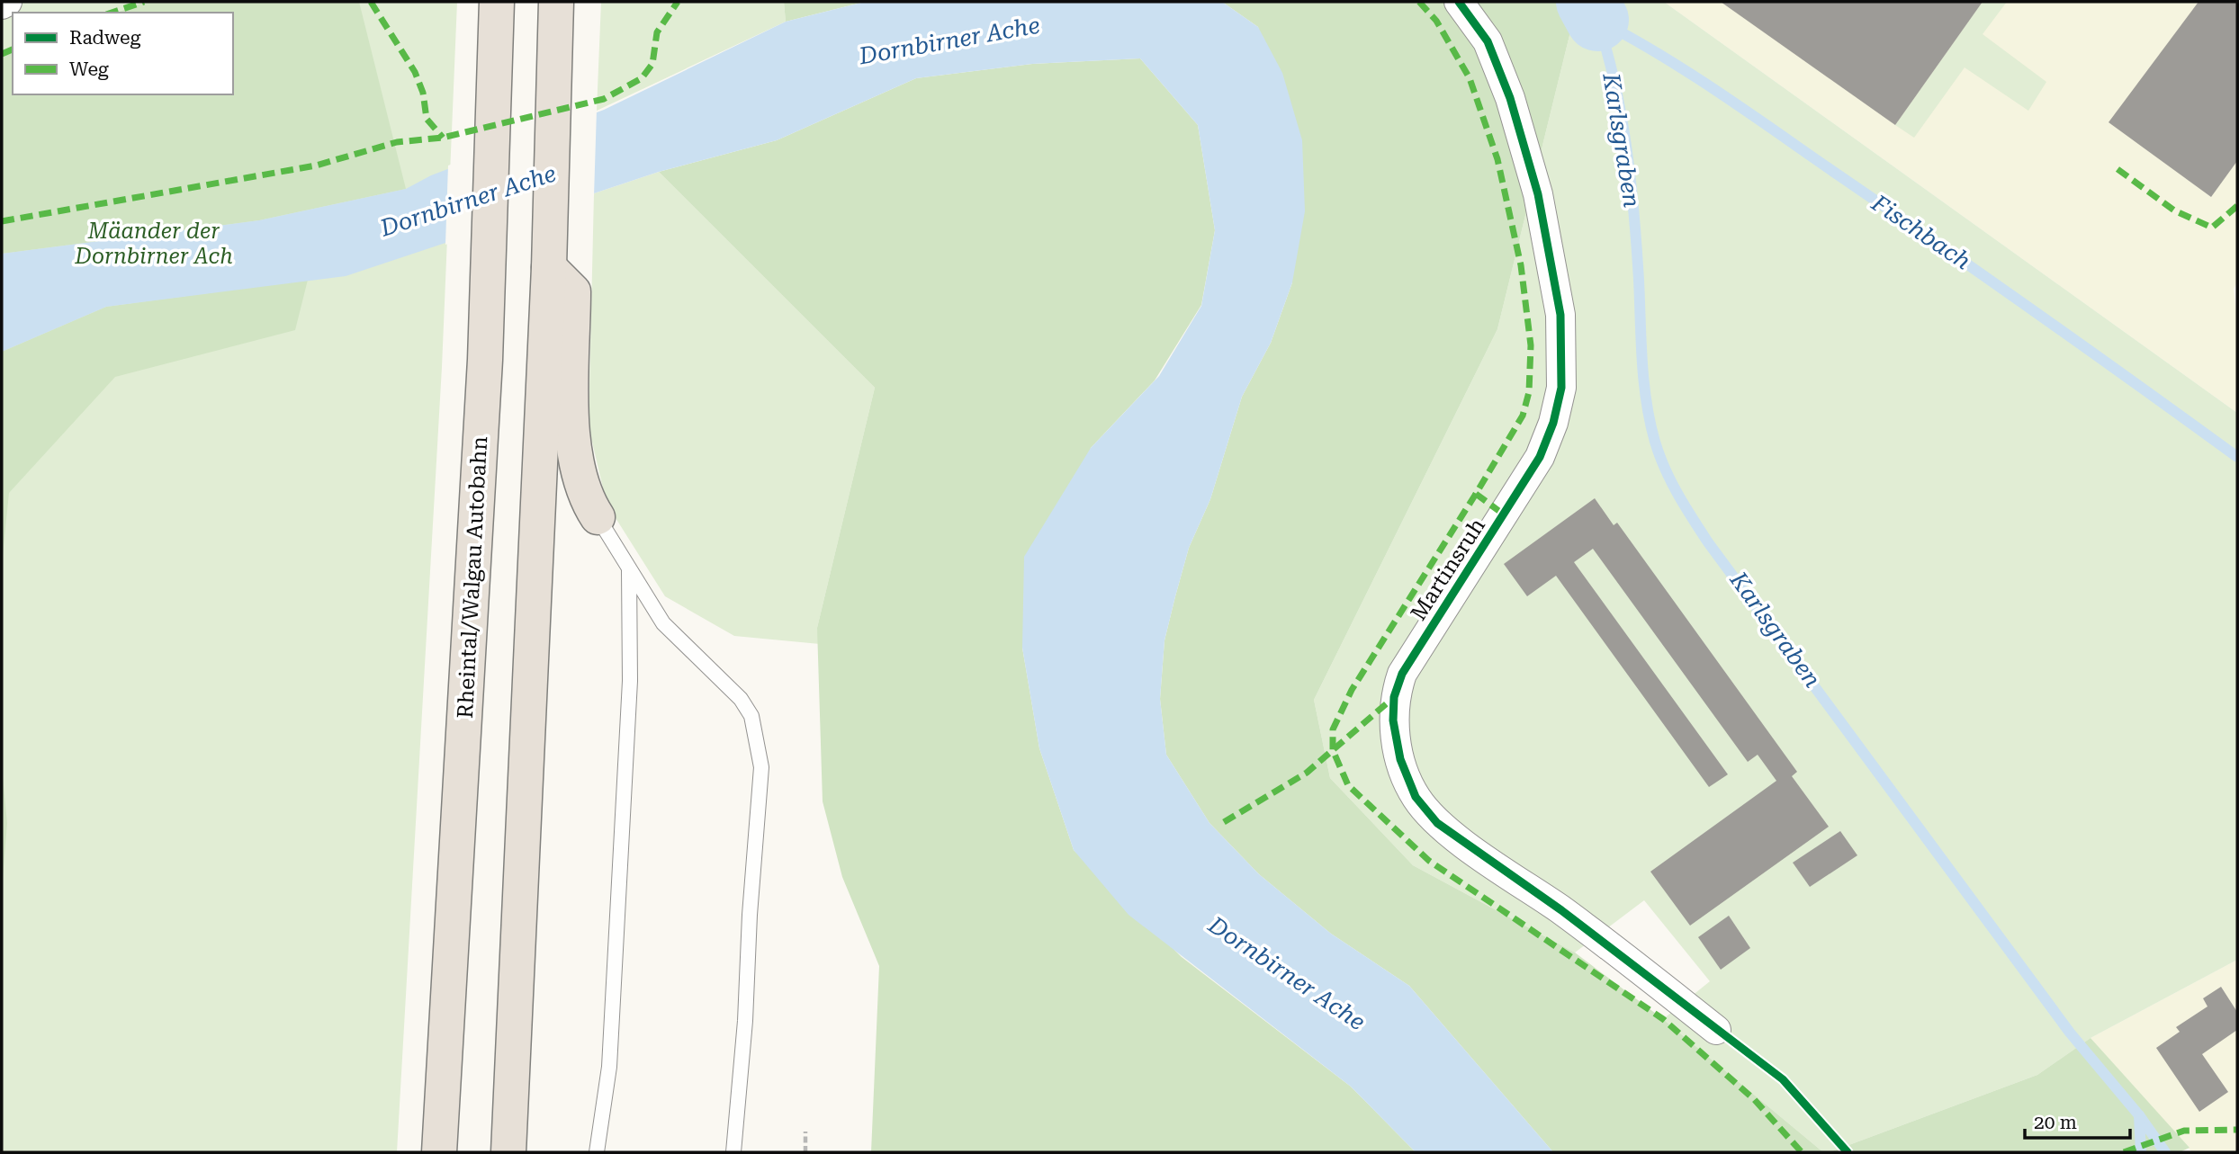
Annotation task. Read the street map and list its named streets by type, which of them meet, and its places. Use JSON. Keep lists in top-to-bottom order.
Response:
{
  "streets": {
    "highway": ["Rheintal/Walgau Autobahn"],
    "street": ["Martinsruh"]
  },
  "water": ["Dornbirner Ache", "Karlsgraben", "Fischbach"],
  "parks": ["Mäander der Dornbirner Ach"],
  "legend": ["Radweg", "Weg"],
  "scale_bar": "20 m"
}
